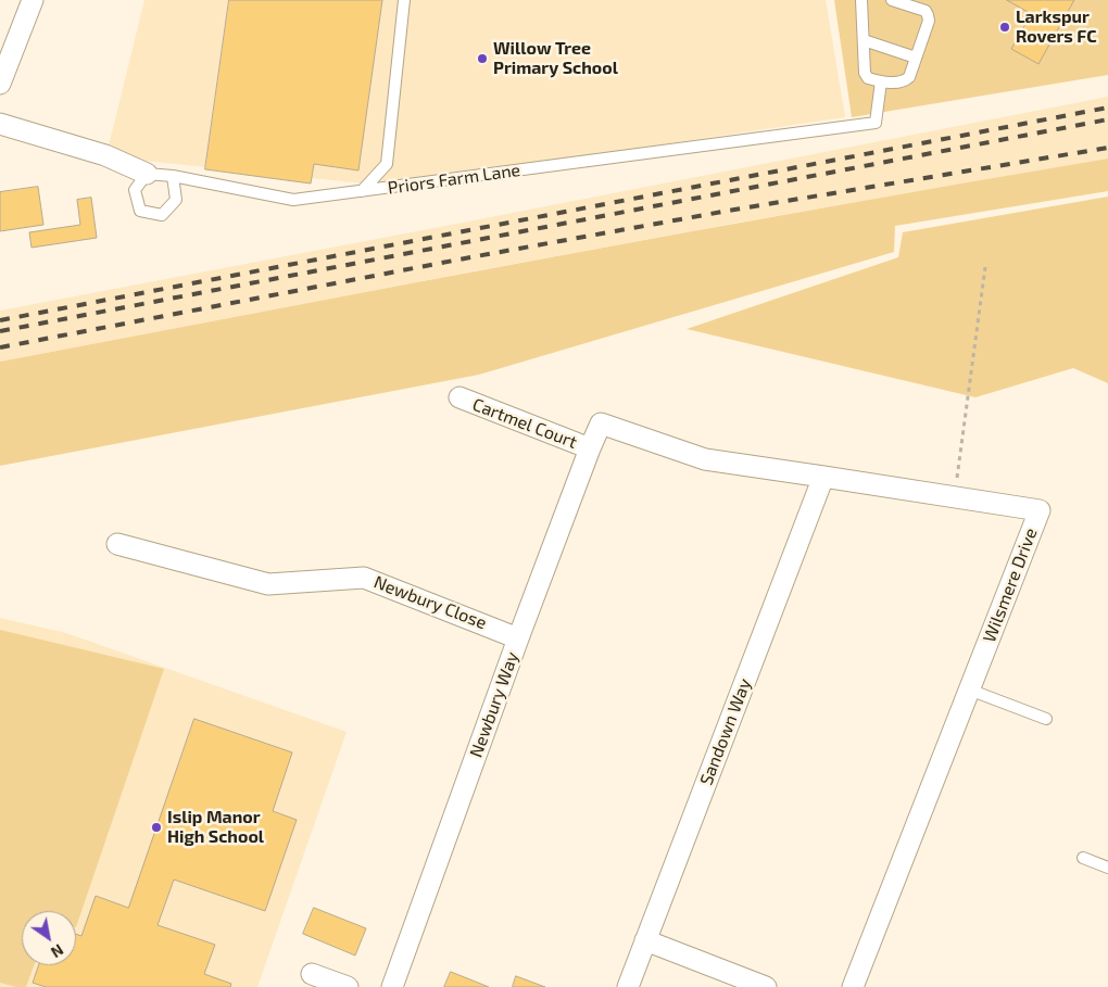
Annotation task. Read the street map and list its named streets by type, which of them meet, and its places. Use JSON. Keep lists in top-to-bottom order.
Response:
{
  "streets": {
    "street": [
      "Priors Farm Lane",
      "Cartmel Court",
      "Wilsmere Drive",
      "Newbury Close",
      "Newbury Way",
      "Sandown Way"
    ]
  },
  "crossings": [
    ["Cartmel Court", "Newbury Way"],
    ["Wilsmere Drive", "Newbury Way"],
    ["Wilsmere Drive", "Sandown Way"],
    ["Newbury Close", "Newbury Way"]
  ],
  "places": ["Larkspur Rovers FC", "Willow Tree Primary School", "Islip Manor High School"],
  "north": "bottom right"
}
